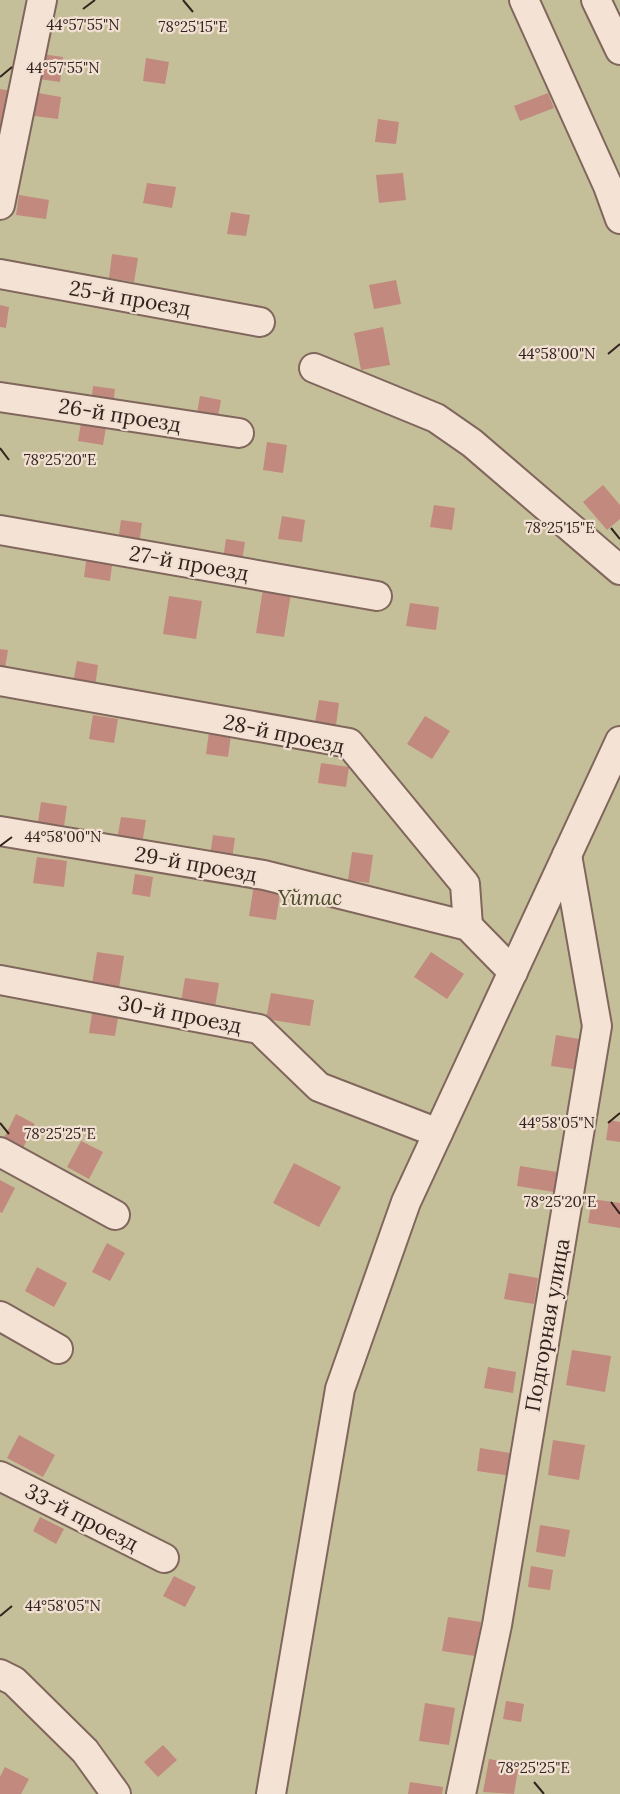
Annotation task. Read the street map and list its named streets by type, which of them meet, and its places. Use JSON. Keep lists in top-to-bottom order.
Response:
{
  "streets": {
    "street": [
      "25-й проезд",
      "26-й проезд",
      "27-й проезд",
      "28-й проезд",
      "29-й проезд",
      "30-й проезд",
      "Подгорная улица",
      "33-й проезд"
    ]
  },
  "crossings": [
    ["28-й проезд", "29-й проезд"]
  ],
  "parks": ["Үйтас"],
  "coordinates": [
    "44°57'55\"N",
    "78°25'15\"E",
    "44°58'00\"N",
    "78°25'20\"E",
    "44°58'05\"N",
    "78°25'25\"E"
  ]
}
